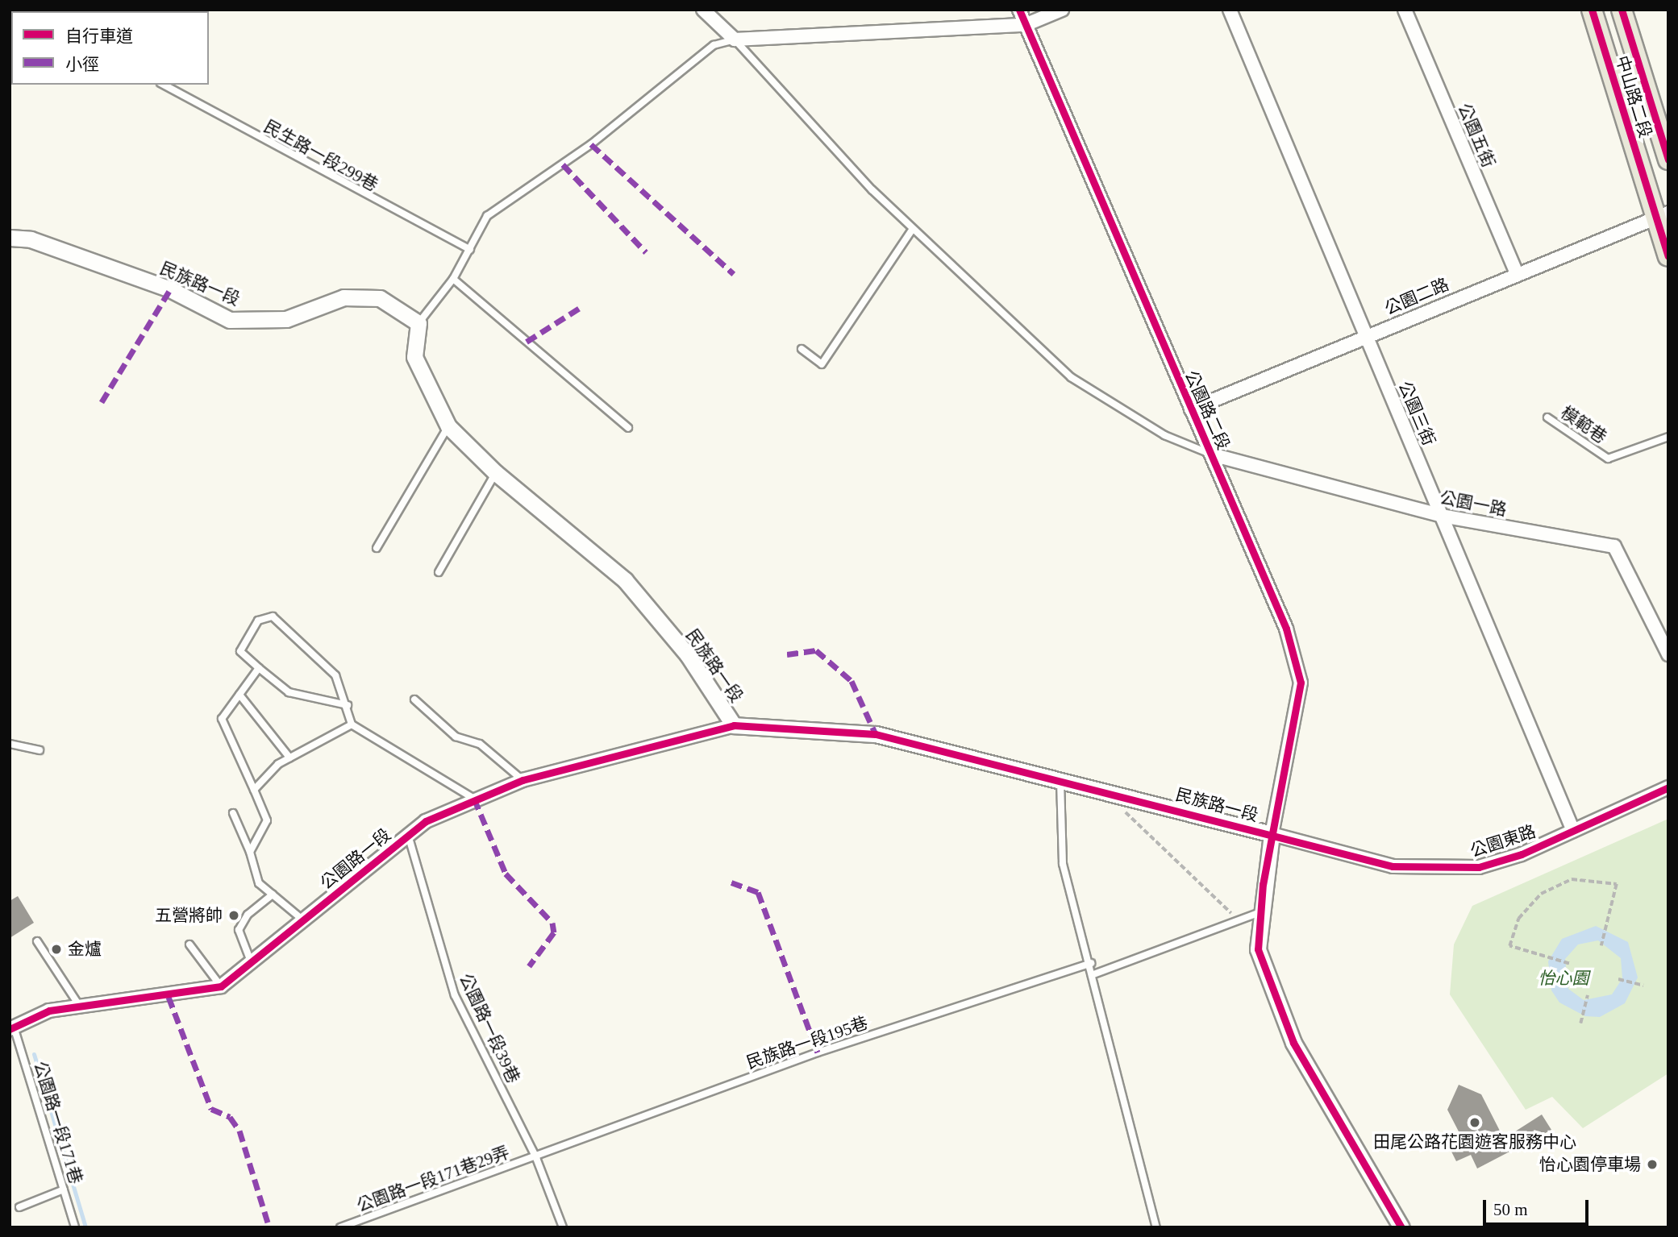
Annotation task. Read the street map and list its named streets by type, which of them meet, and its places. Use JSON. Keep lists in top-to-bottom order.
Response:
{
  "streets": {
    "main road": ["中山路二段"],
    "street": [
      "公園五街",
      "民族路一段",
      "公園二路",
      "公園路二段",
      "公園三街",
      "公園一路",
      "公園東路",
      "公園路一段"
    ],
    "lane": [
      "民生路一段299巷",
      "模範巷",
      "公園路一段39巷",
      "民族路一段195巷",
      "公園路一段171巷",
      "公園路一段171巷29弄"
    ]
  },
  "crossings": [
    ["中山路二段", "公園二路"],
    ["公園五街", "公園二路"],
    ["民族路一段", "公園路二段"],
    ["民族路一段", "公園東路"],
    ["民族路一段", "公園路一段"],
    ["公園二路", "公園路二段"],
    ["公園二路", "公園三街"],
    ["公園路二段", "公園一路"],
    ["公園路二段", "公園東路"],
    ["公園三街", "公園一路"],
    ["公園三街", "公園東路"],
    ["公園路一段", "公園路一段39巷"],
    ["公園路一段39巷", "民族路一段195巷"],
    ["公園路一段39巷", "公園路一段171巷29弄"],
    ["民族路一段195巷", "公園路一段171巷29弄"]
  ],
  "parks": ["怡心園"],
  "places": [
    "五營將帥",
    "金爐",
    "田尾公路花園遊客服務中心",
    "怡心園停車場"
  ],
  "legend": ["自行車道", "小徑"],
  "scale_bar": "50 m"
}
